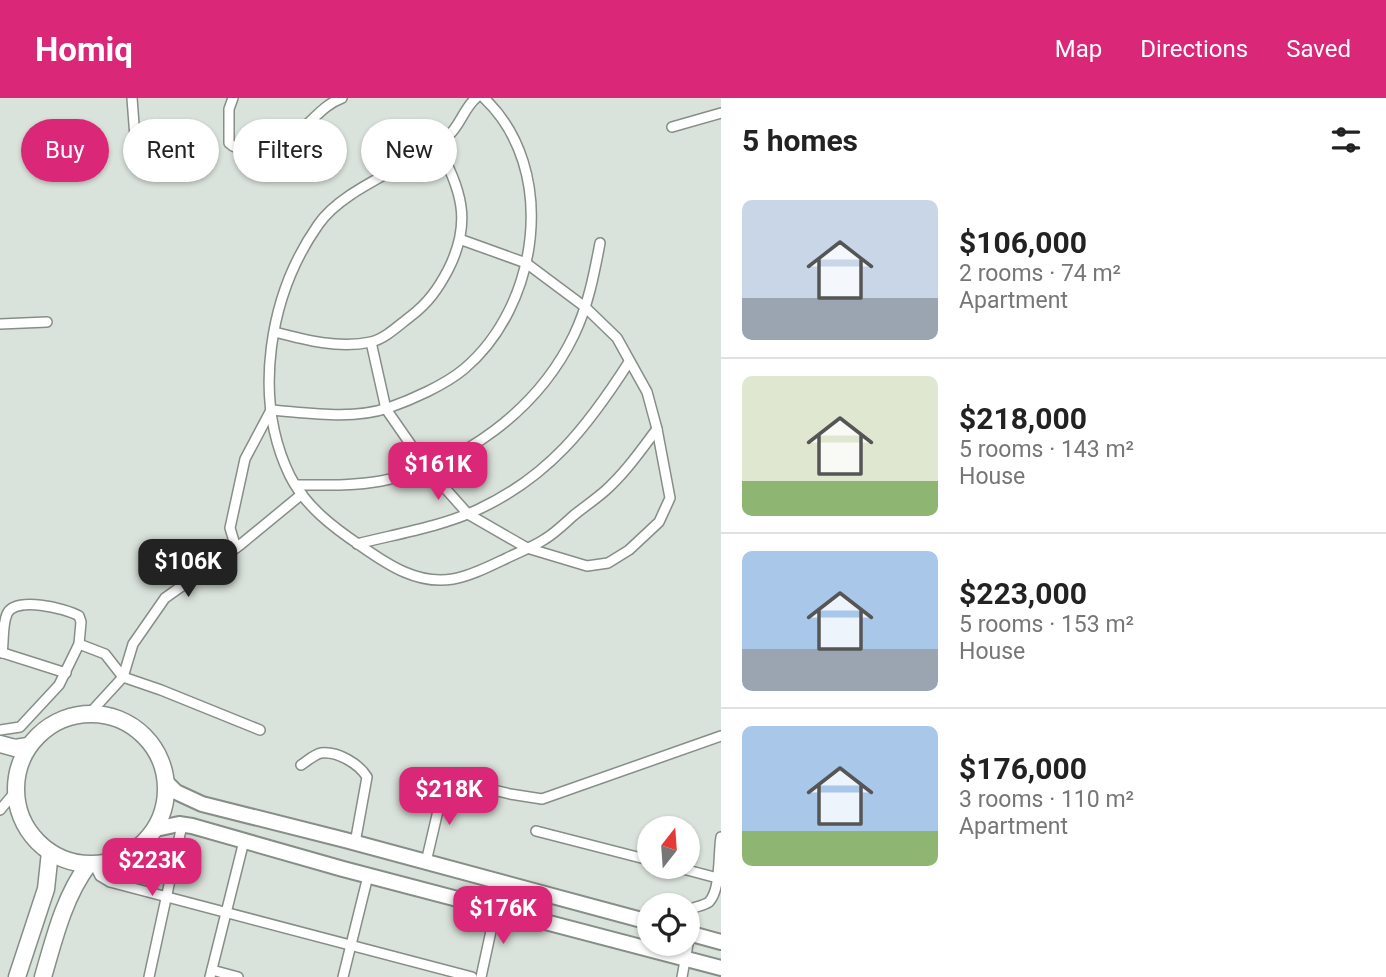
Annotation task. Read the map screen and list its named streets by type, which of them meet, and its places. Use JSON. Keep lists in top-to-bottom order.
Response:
{
  "north": "top",
  "page": {
    "header": "Homiq",
    "nav": ["Map", "Directions", "Saved"],
    "heading": "5 homes",
    "chip": [
      "Buy",
      "Rent",
      "Filters",
      "New"
    ],
    "list": [
      {
        "name": "$106,000",
        "note": "2 rooms · 74 m² · Apartment"
      },
      {
        "name": "$218,000",
        "note": "5 rooms · 143 m² · House"
      },
      {
        "name": "$223,000",
        "note": "5 rooms · 153 m² · House"
      },
      {
        "name": "$176,000",
        "note": "3 rooms · 110 m² · Apartment"
      }
    ],
    "price": [
      "$161K",
      "$106K",
      "$218K",
      "$223K",
      "$176K"
    ]
  }
}
